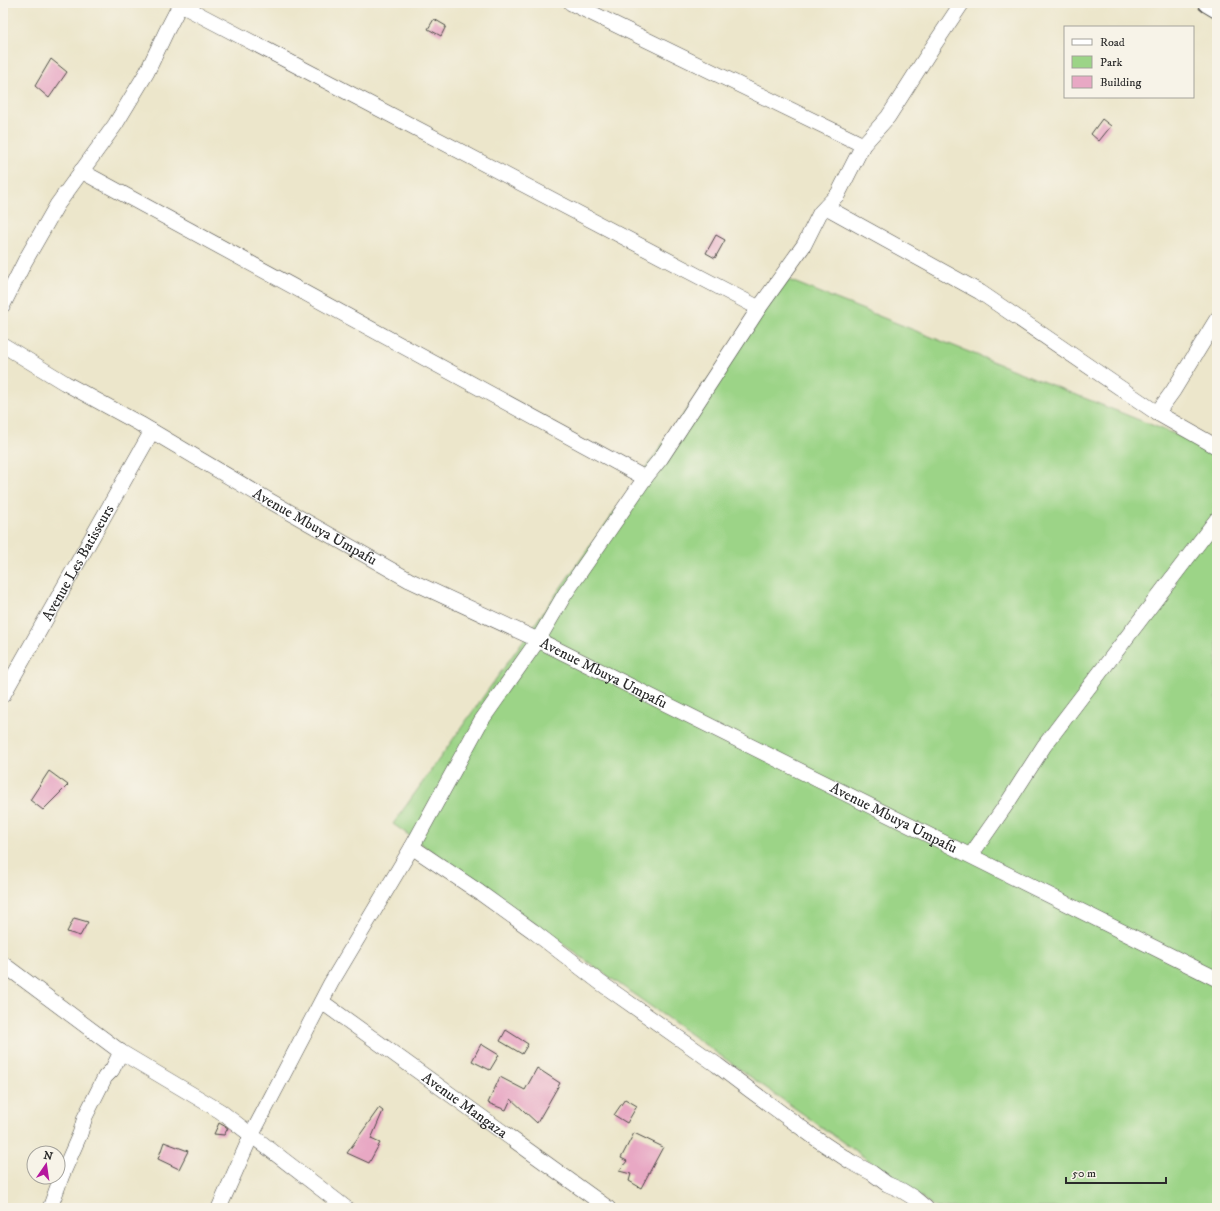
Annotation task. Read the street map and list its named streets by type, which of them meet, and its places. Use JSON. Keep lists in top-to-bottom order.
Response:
{
  "streets": {
    "street": ["Avenue Mbuya Umpafu", "Avenue Les Batisseurs", "Avenue Mangaza"]
  },
  "crossings": [
    ["Avenue Mbuya Umpafu", "Avenue Les Batisseurs"]
  ],
  "legend": ["Road", "Park", "Building"],
  "scale_bar": "50 m",
  "north": "top"
}
